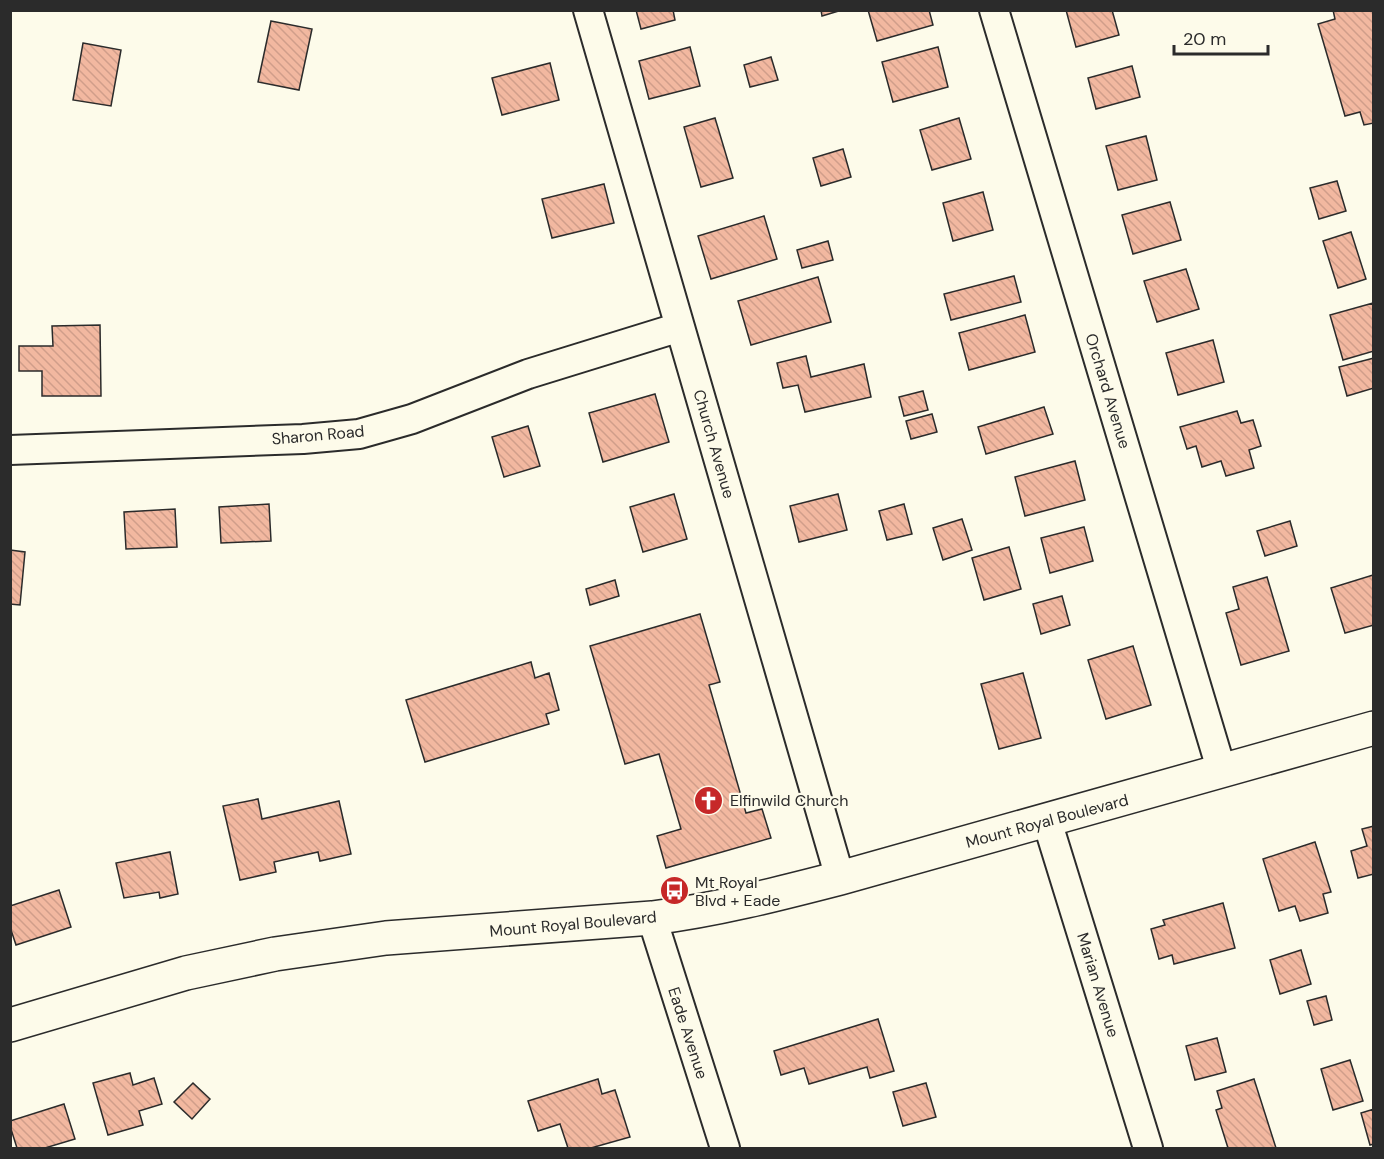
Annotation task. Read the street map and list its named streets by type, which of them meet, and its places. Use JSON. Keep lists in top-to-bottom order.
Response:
{
  "streets": {
    "main road": ["Mount Royal Boulevard"],
    "street": [
      "Orchard Avenue",
      "Sharon Road",
      "Church Avenue",
      "Marian Avenue",
      "Eade Avenue"
    ]
  },
  "crossings": [
    ["Orchard Avenue", "Mount Royal Boulevard"],
    ["Sharon Road", "Church Avenue"],
    ["Church Avenue", "Mount Royal Boulevard"],
    ["Mount Royal Boulevard", "Marian Avenue"],
    ["Mount Royal Boulevard", "Eade Avenue"]
  ],
  "places": {
    "church": ["Elfinwild Church"],
    "bus stop": ["Mt Royal Blvd + Eade"]
  },
  "scale_bar": "20 m"
}
